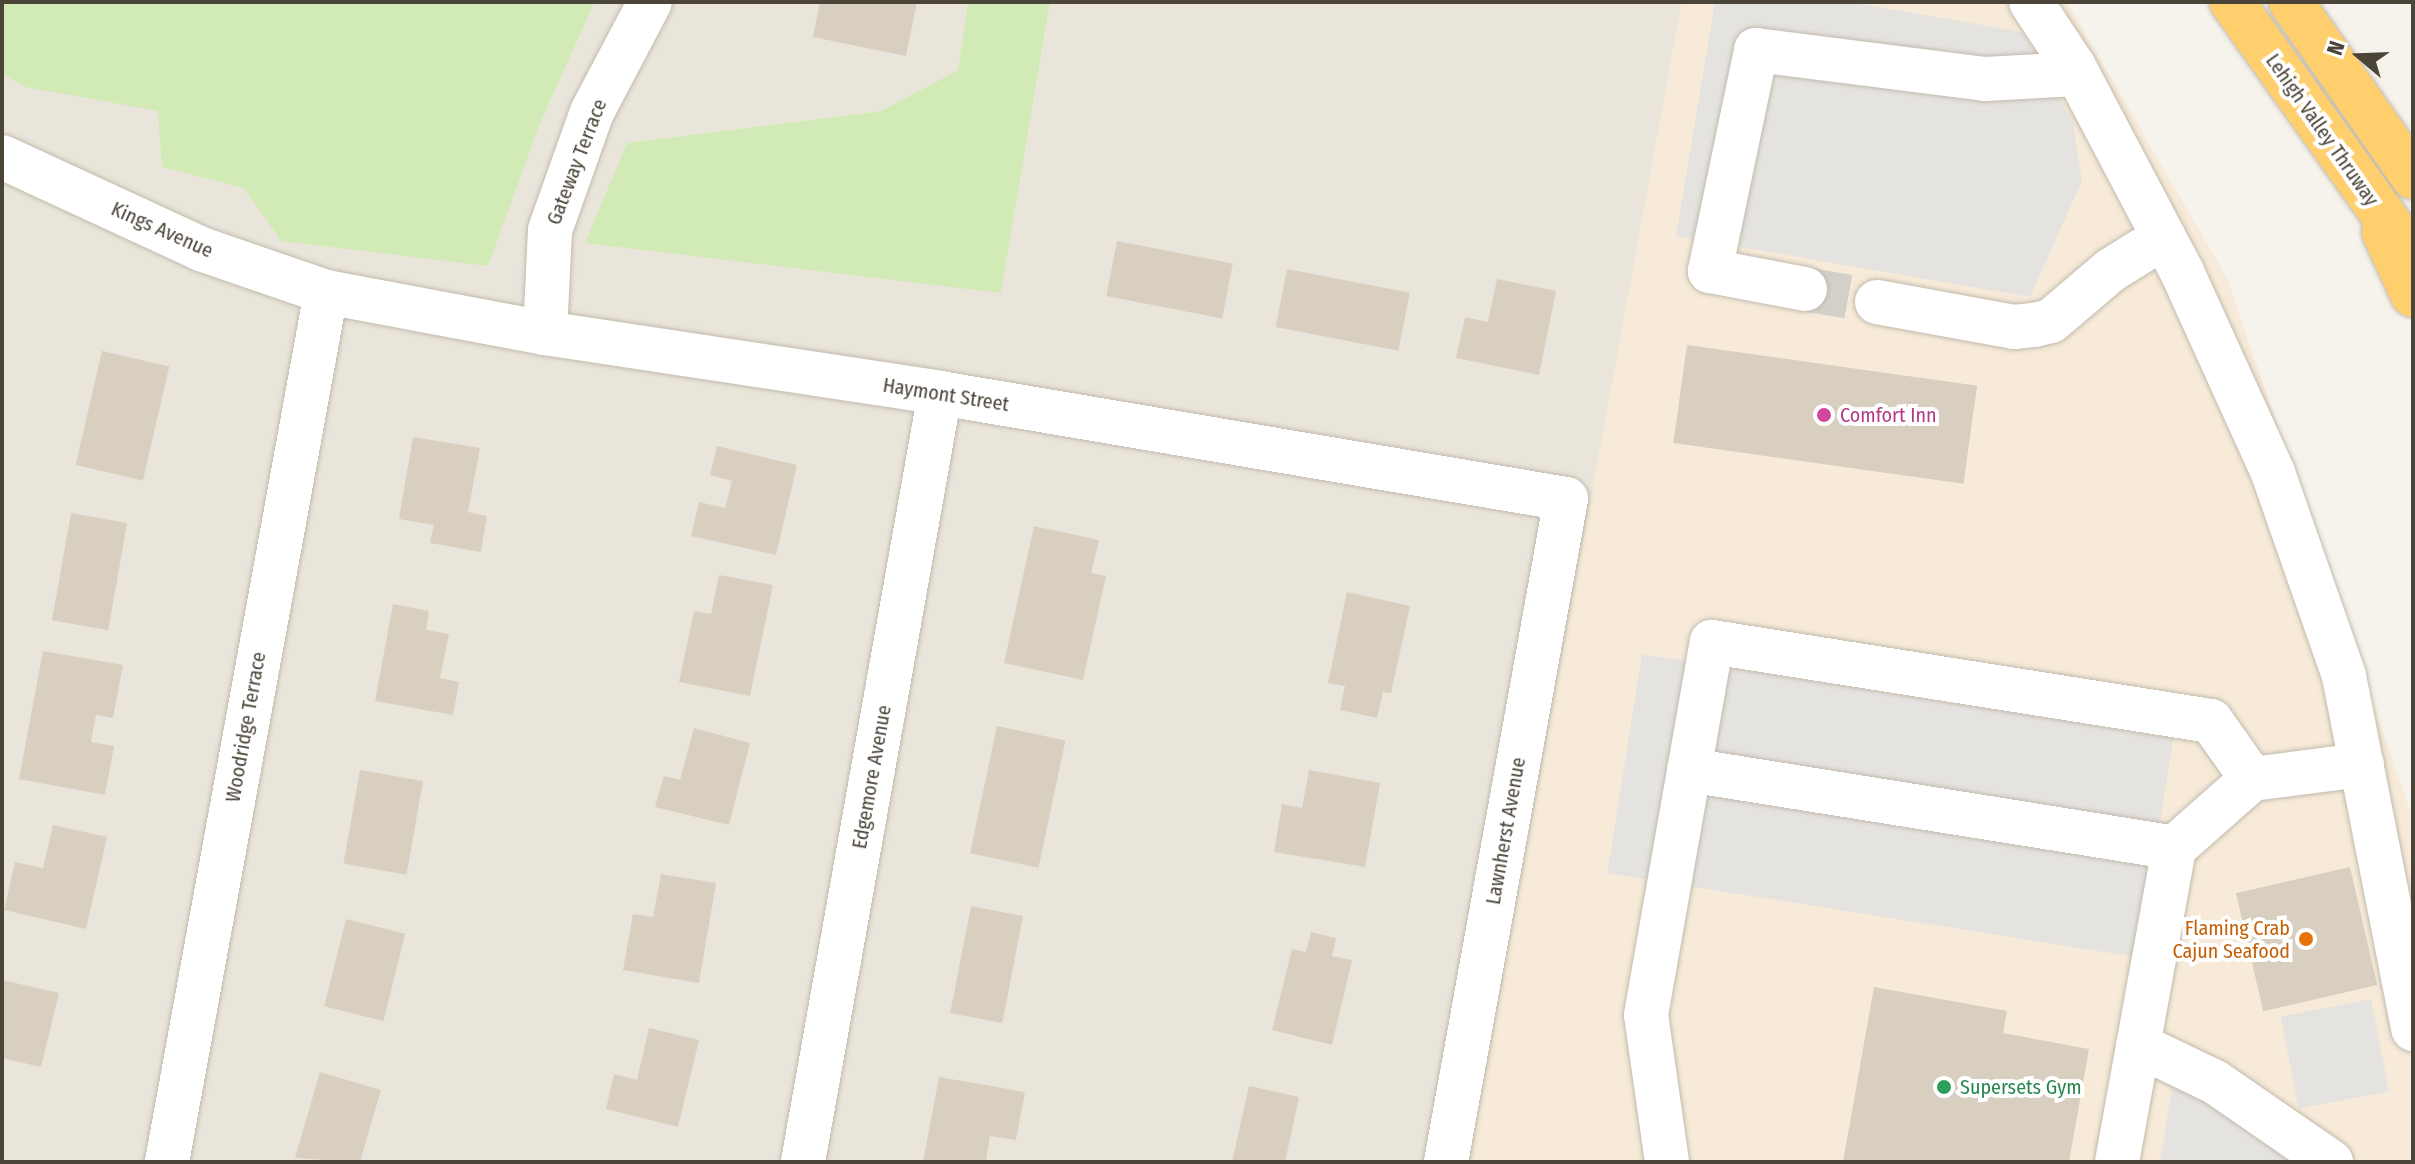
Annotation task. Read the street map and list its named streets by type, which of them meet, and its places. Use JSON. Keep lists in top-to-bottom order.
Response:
{
  "streets": {
    "highway": ["Lehigh Valley Thruway"],
    "street": [
      "Gateway Terrace",
      "Kings Avenue",
      "Haymont Street",
      "Woodridge Terrace",
      "Edgemore Avenue",
      "Lawnherst Avenue"
    ]
  },
  "crossings": [
    ["Gateway Terrace", "Haymont Street"],
    ["Kings Avenue", "Haymont Street"],
    ["Kings Avenue", "Woodridge Terrace"],
    ["Haymont Street", "Woodridge Terrace"],
    ["Haymont Street", "Edgemore Avenue"],
    ["Haymont Street", "Lawnherst Avenue"]
  ],
  "places": ["Comfort Inn", "Flaming Crab Cajun Seafood", "Supersets Gym"],
  "north": "left"
}
